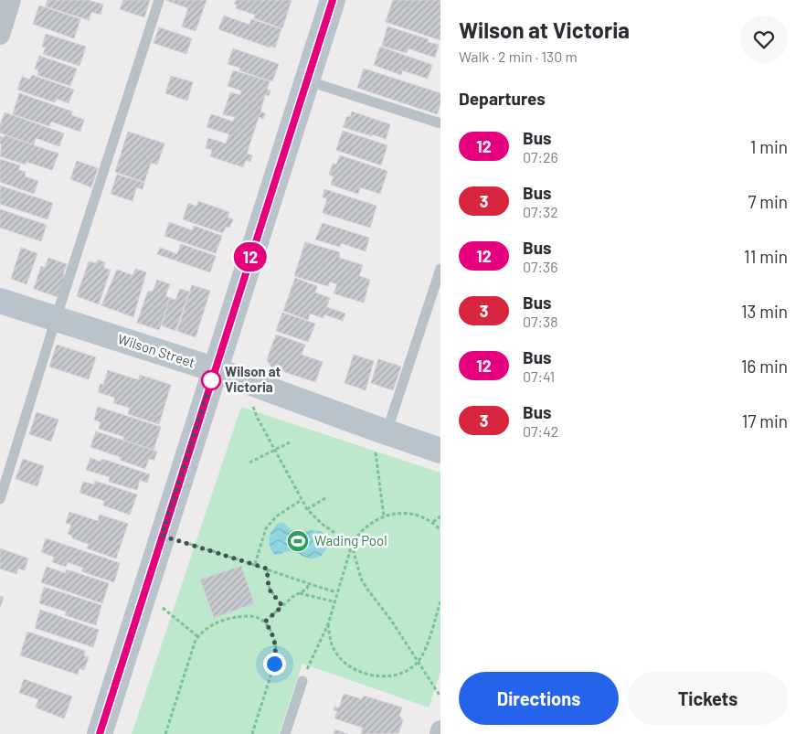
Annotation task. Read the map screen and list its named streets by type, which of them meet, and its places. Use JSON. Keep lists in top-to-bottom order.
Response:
{
  "streets": {
    "main road": ["Wilson Street"]
  },
  "places": {
    "other": ["Wilson at Victoria"],
    "sports": ["Wading Pool"]
  },
  "lines": ["bus line 12"],
  "page": {
    "on_map": "12",
    "heading": [
      ["Wilson at Victoria", "Walk · 2 min · 130 m"],
      "Departures"
    ],
    "list": [
      {
        "mark": "12",
        "name": "Bus",
        "note": "07:26",
        "value": "1 min"
      },
      {
        "mark": "3",
        "name": "Bus",
        "note": "07:32",
        "value": "7 min"
      },
      {
        "mark": "12",
        "name": "Bus",
        "note": "07:36",
        "value": "11 min"
      },
      {
        "mark": "3",
        "name": "Bus",
        "note": "07:38",
        "value": "13 min"
      },
      {
        "mark": "12",
        "name": "Bus",
        "note": "07:41",
        "value": "16 min"
      },
      {
        "mark": "3",
        "name": "Bus",
        "note": "07:42",
        "value": "17 min"
      }
    ],
    "buttons": ["Directions", "Tickets"]
  }
}
